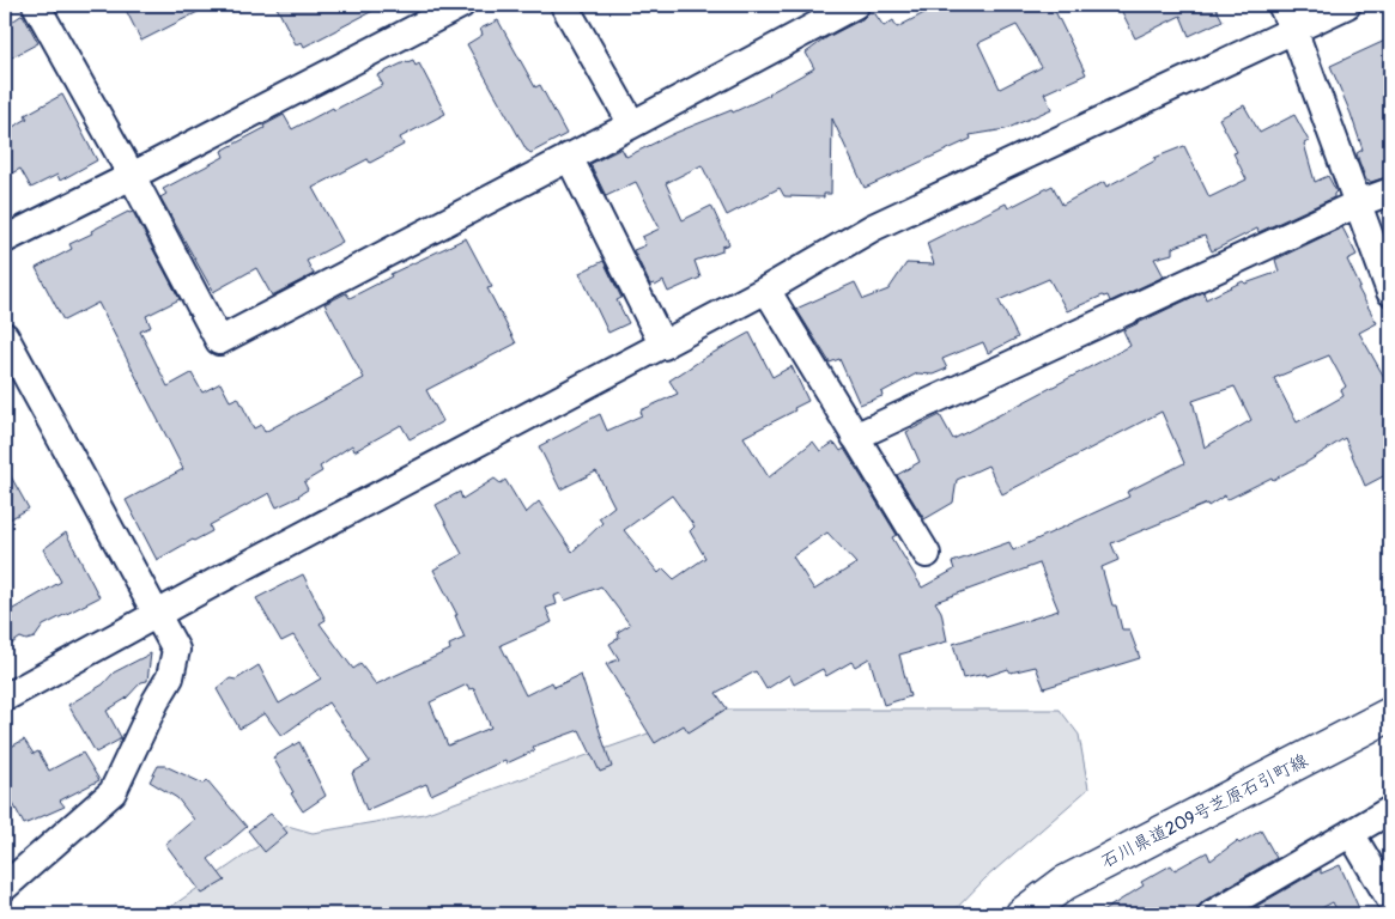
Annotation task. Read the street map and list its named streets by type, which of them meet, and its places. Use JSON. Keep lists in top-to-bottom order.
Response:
{
  "streets": {
    "main road": ["石川県道209号芝原石引町線"]
  }
}
